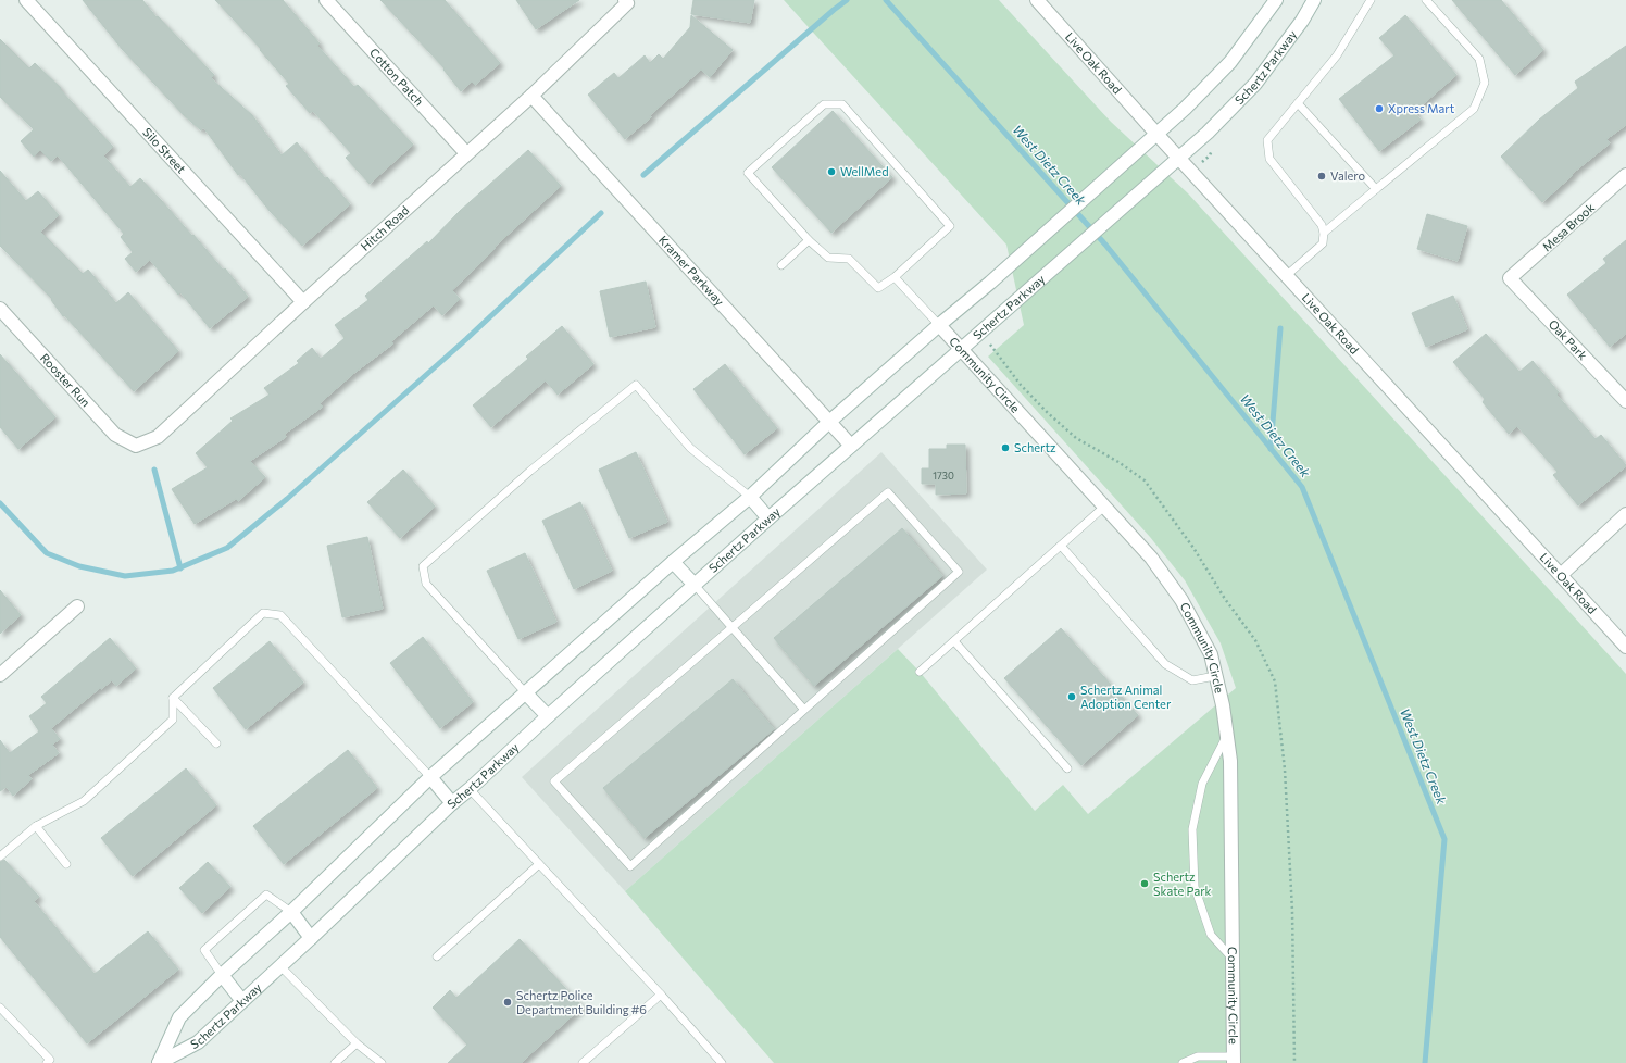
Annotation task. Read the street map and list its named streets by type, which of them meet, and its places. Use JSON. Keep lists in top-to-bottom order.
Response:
{
  "streets": {
    "street": [
      "Live Oak Road",
      "Schertz Parkway",
      "Cotton Patch",
      "Silo Street",
      "Mesa Brook",
      "Hitch Road",
      "Kramer Parkway",
      "Oak Park",
      "Community Circle",
      "Rooster Run"
    ]
  },
  "crossings": [
    ["Live Oak Road", "Schertz Parkway"],
    ["Schertz Parkway", "Kramer Parkway"],
    ["Schertz Parkway", "Community Circle"],
    ["Cotton Patch", "Hitch Road"],
    ["Silo Street", "Hitch Road"],
    ["Mesa Brook", "Oak Park"],
    ["Hitch Road", "Kramer Parkway"],
    ["Hitch Road", "Rooster Run"]
  ],
  "water": ["West Dietz Creek"],
  "places": [
    "Xpress Mart",
    "WellMed",
    "Valero",
    "Schertz",
    "Schertz Animal Adoption Center",
    "Schertz Skate Park",
    "Schertz Police Department Building #6"
  ],
  "house_numbers": ["1730"]
}
